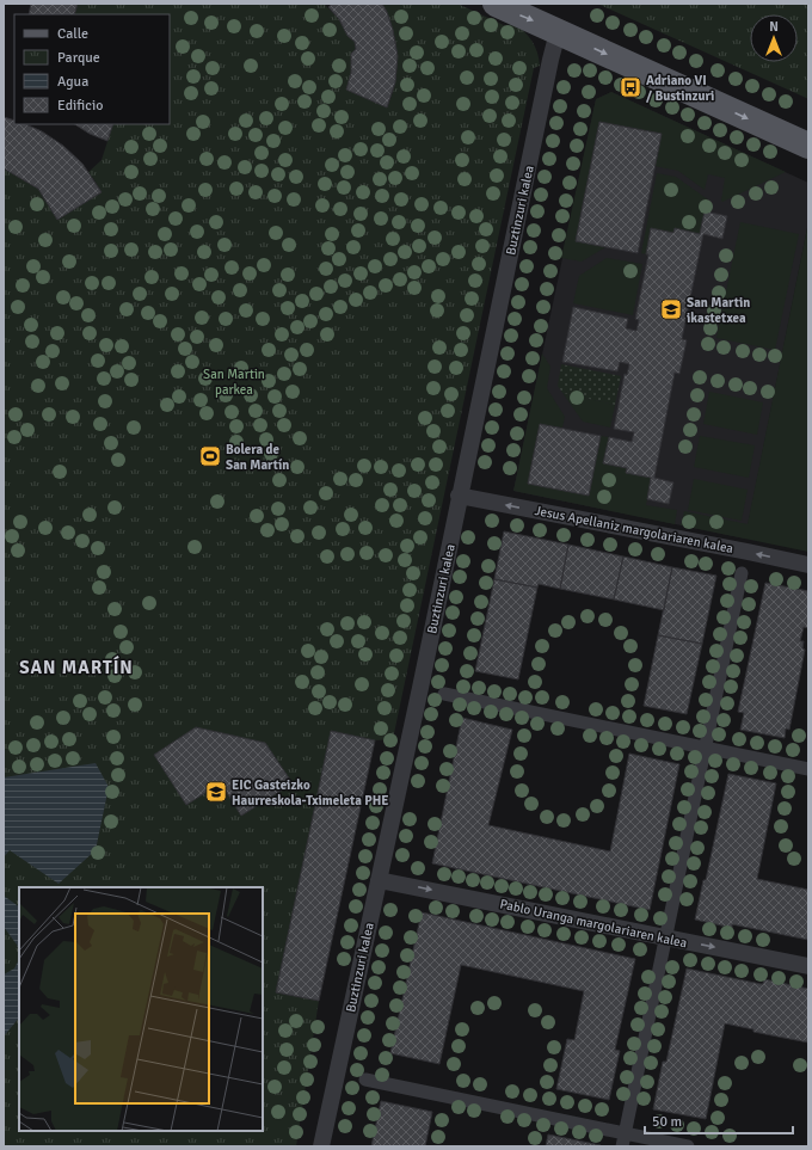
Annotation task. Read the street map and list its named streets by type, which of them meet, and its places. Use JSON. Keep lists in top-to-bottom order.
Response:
{
  "streets": {
    "street": ["Buztinzuri kalea", "Jesus Apellaniz margolariaren kalea", "Pablo Uranga margolariaren kalea"]
  },
  "crossings": [
    ["Buztinzuri kalea", "Jesus Apellaniz margolariaren kalea"],
    ["Buztinzuri kalea", "Pablo Uranga margolariaren kalea"]
  ],
  "one_way": ["Jesus Apellaniz margolariaren kalea", "Pablo Uranga margolariaren kalea"],
  "districts": ["SAN MARTÍN"],
  "parks": ["San Martin parkea"],
  "places": {
    "bus stop": ["Adriano VI / Bustinzuri"],
    "school or university": ["San Martin ikastetxea", "EIC Gasteizko Haurreskola-Tximeleta PHE"],
    "sports": ["Bolera de San Martín"]
  },
  "legend": [
    "Calle",
    "Parque",
    "Agua",
    "Edificio"
  ],
  "scale_bar": "50 m",
  "north": "top"
}
